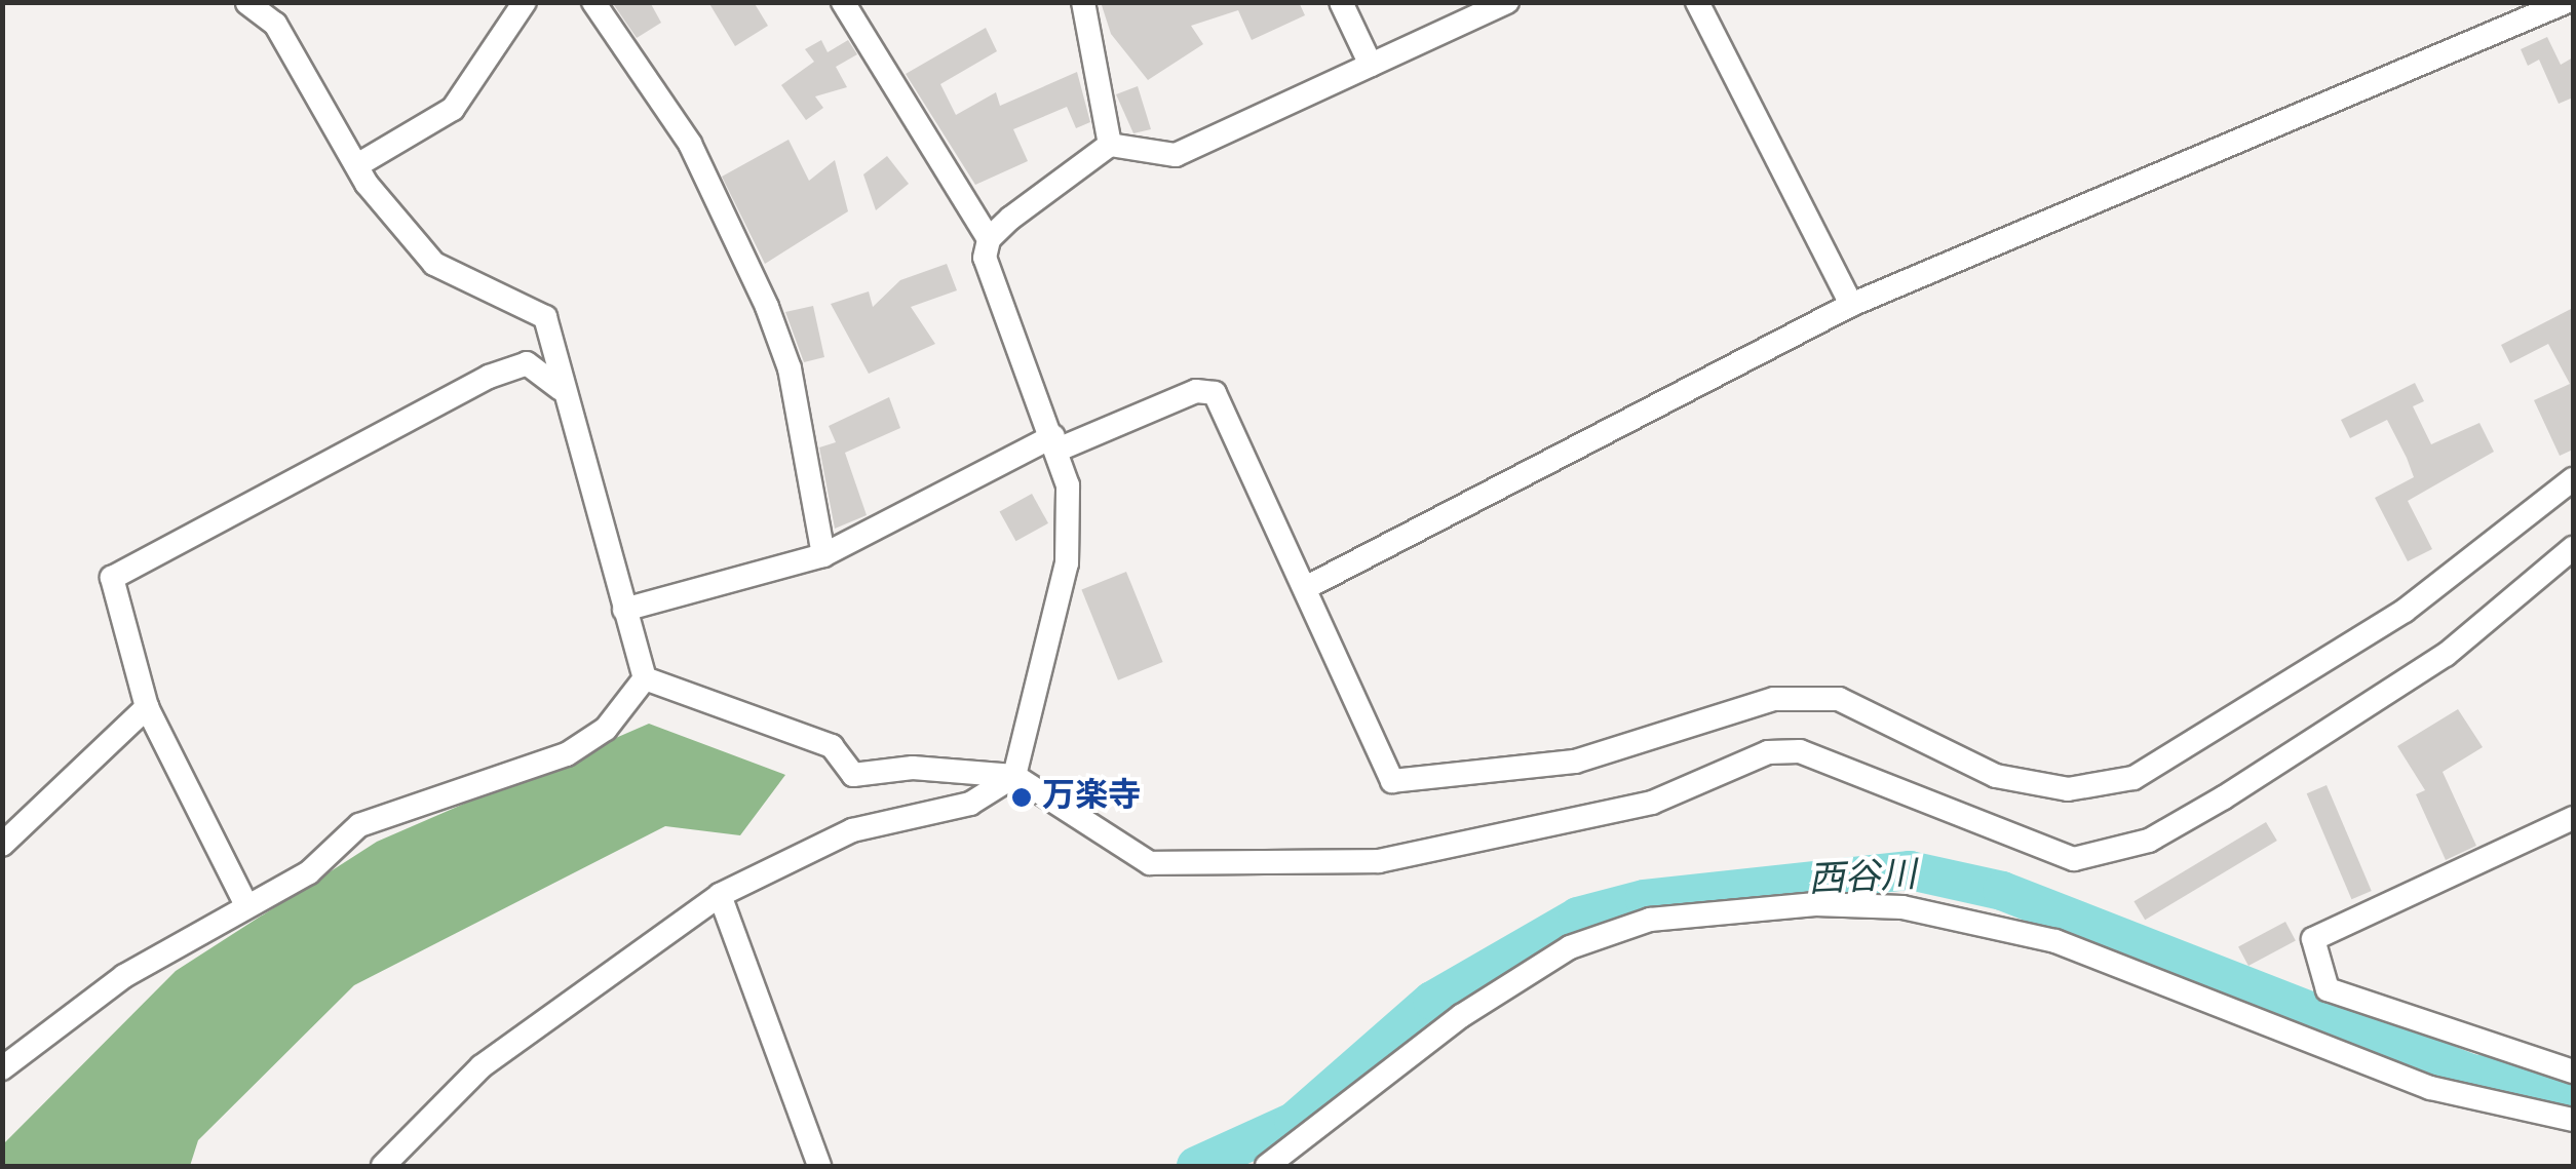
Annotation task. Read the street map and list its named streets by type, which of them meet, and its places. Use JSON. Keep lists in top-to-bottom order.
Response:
{
  "water": ["西谷川"],
  "places": ["万楽寺"]
}
